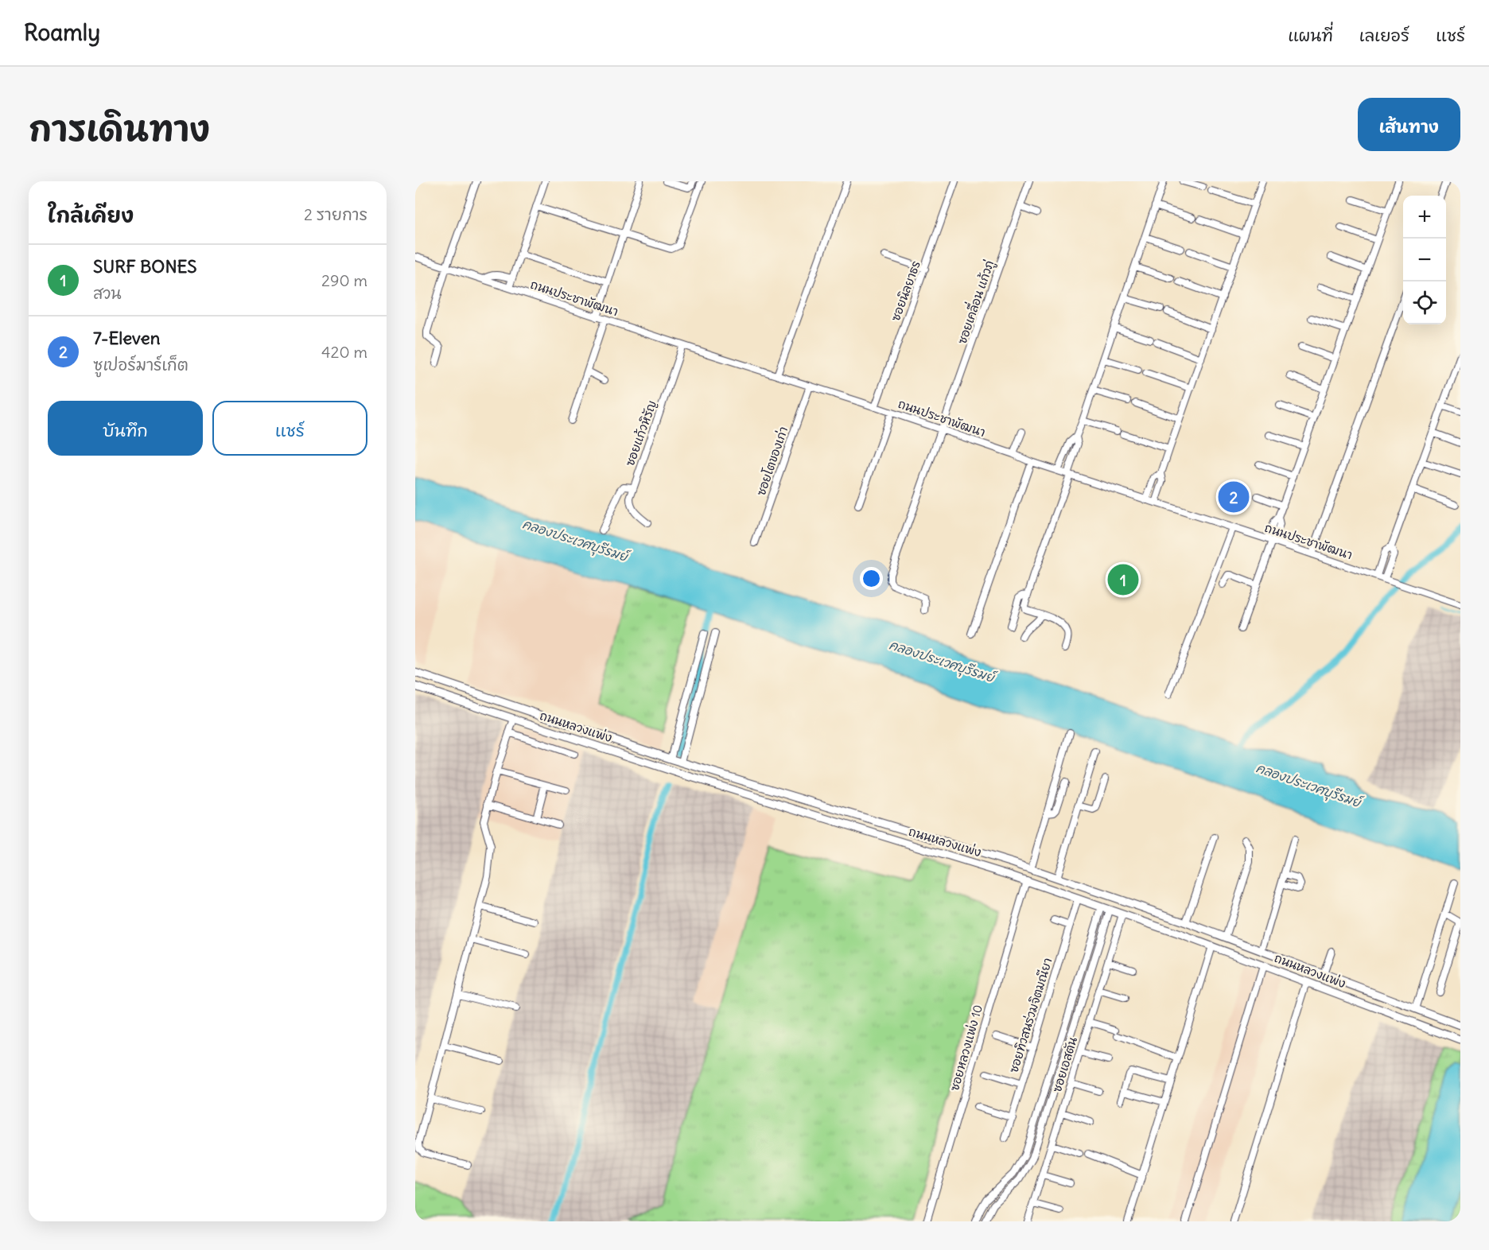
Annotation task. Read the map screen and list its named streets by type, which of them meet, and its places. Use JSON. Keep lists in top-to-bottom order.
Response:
{
  "streets": {
    "main road": ["ถนนหลวงแพ่ง"],
    "street": [
      "ซอยนิลยาธร",
      "ถนนประชาพัฒนา",
      "ซอยเคลื่อน แก้วภู่",
      "ซอยแก้วหิรัญ",
      "ซอยโตของเก่า",
      "ซอยทิวสนร่วมจิตมณียา",
      "ซอยหลวงแพ่ง 10",
      "ซอยเอสตัน"
    ]
  },
  "crossings": [
    ["ซอยนิลยาธร", "ถนนประชาพัฒนา"],
    ["ถนนประชาพัฒนา", "ซอยเคลื่อน แก้วภู่"],
    ["ถนนประชาพัฒนา", "ซอยแก้วหิรัญ"],
    ["ถนนประชาพัฒนา", "ซอยโตของเก่า"],
    ["ถนนหลวงแพ่ง", "ซอยทิวสนร่วมจิตมณียา"],
    ["ถนนหลวงแพ่ง", "ซอยหลวงแพ่ง 10"],
    ["ถนนหลวงแพ่ง", "ซอยเอสตัน"]
  ],
  "water": ["คลองประเวศบุรีรมย์"],
  "page": {
    "header": "Roamly",
    "nav": ["แผนที่", "เลเยอร์", "แชร์"],
    "title": "การเดินทาง",
    "buttons": [
      "เส้นทาง",
      ["บันทึก", "แชร์"]
    ],
    "heading": ["ใกล้เคียง", "2 รายการ"],
    "map_buttons": ["+", "−"],
    "list": [
      {
        "mark": "1",
        "name": "SURF BONES",
        "note": "สวน",
        "value": "290 m"
      },
      {
        "mark": "2",
        "name": "7-Eleven",
        "note": "ซูเปอร์มาร์เก็ต",
        "value": "420 m"
      }
    ],
    "pins": ["2", "1"]
  }
}
